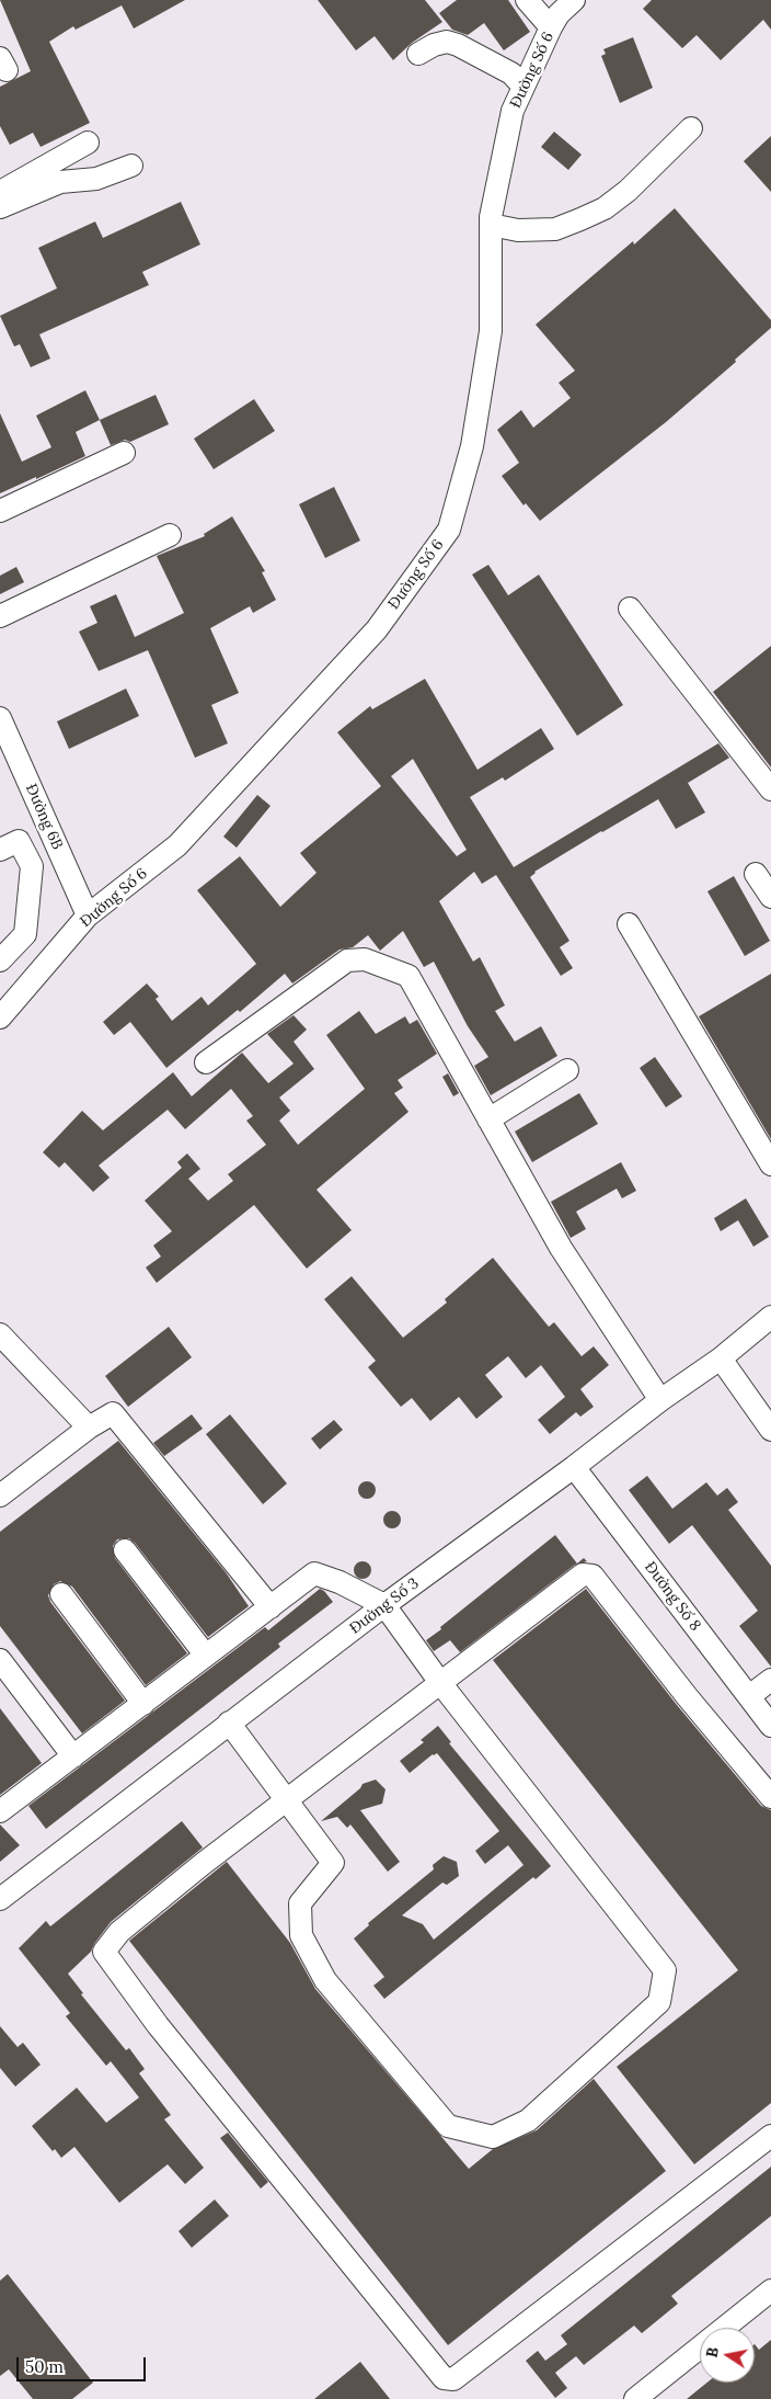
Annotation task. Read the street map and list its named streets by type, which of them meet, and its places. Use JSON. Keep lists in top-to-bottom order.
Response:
{
  "streets": {
    "street": [
      "Đường Số 6",
      "Đường 6B",
      "Đường Số 8",
      "Đường Số 3"
    ]
  },
  "crossings": [
    ["Đường Số 6", "Đường 6B"],
    ["Đường Số 8", "Đường Số 3"]
  ],
  "scale_bar": "50 m",
  "north": "left"
}
